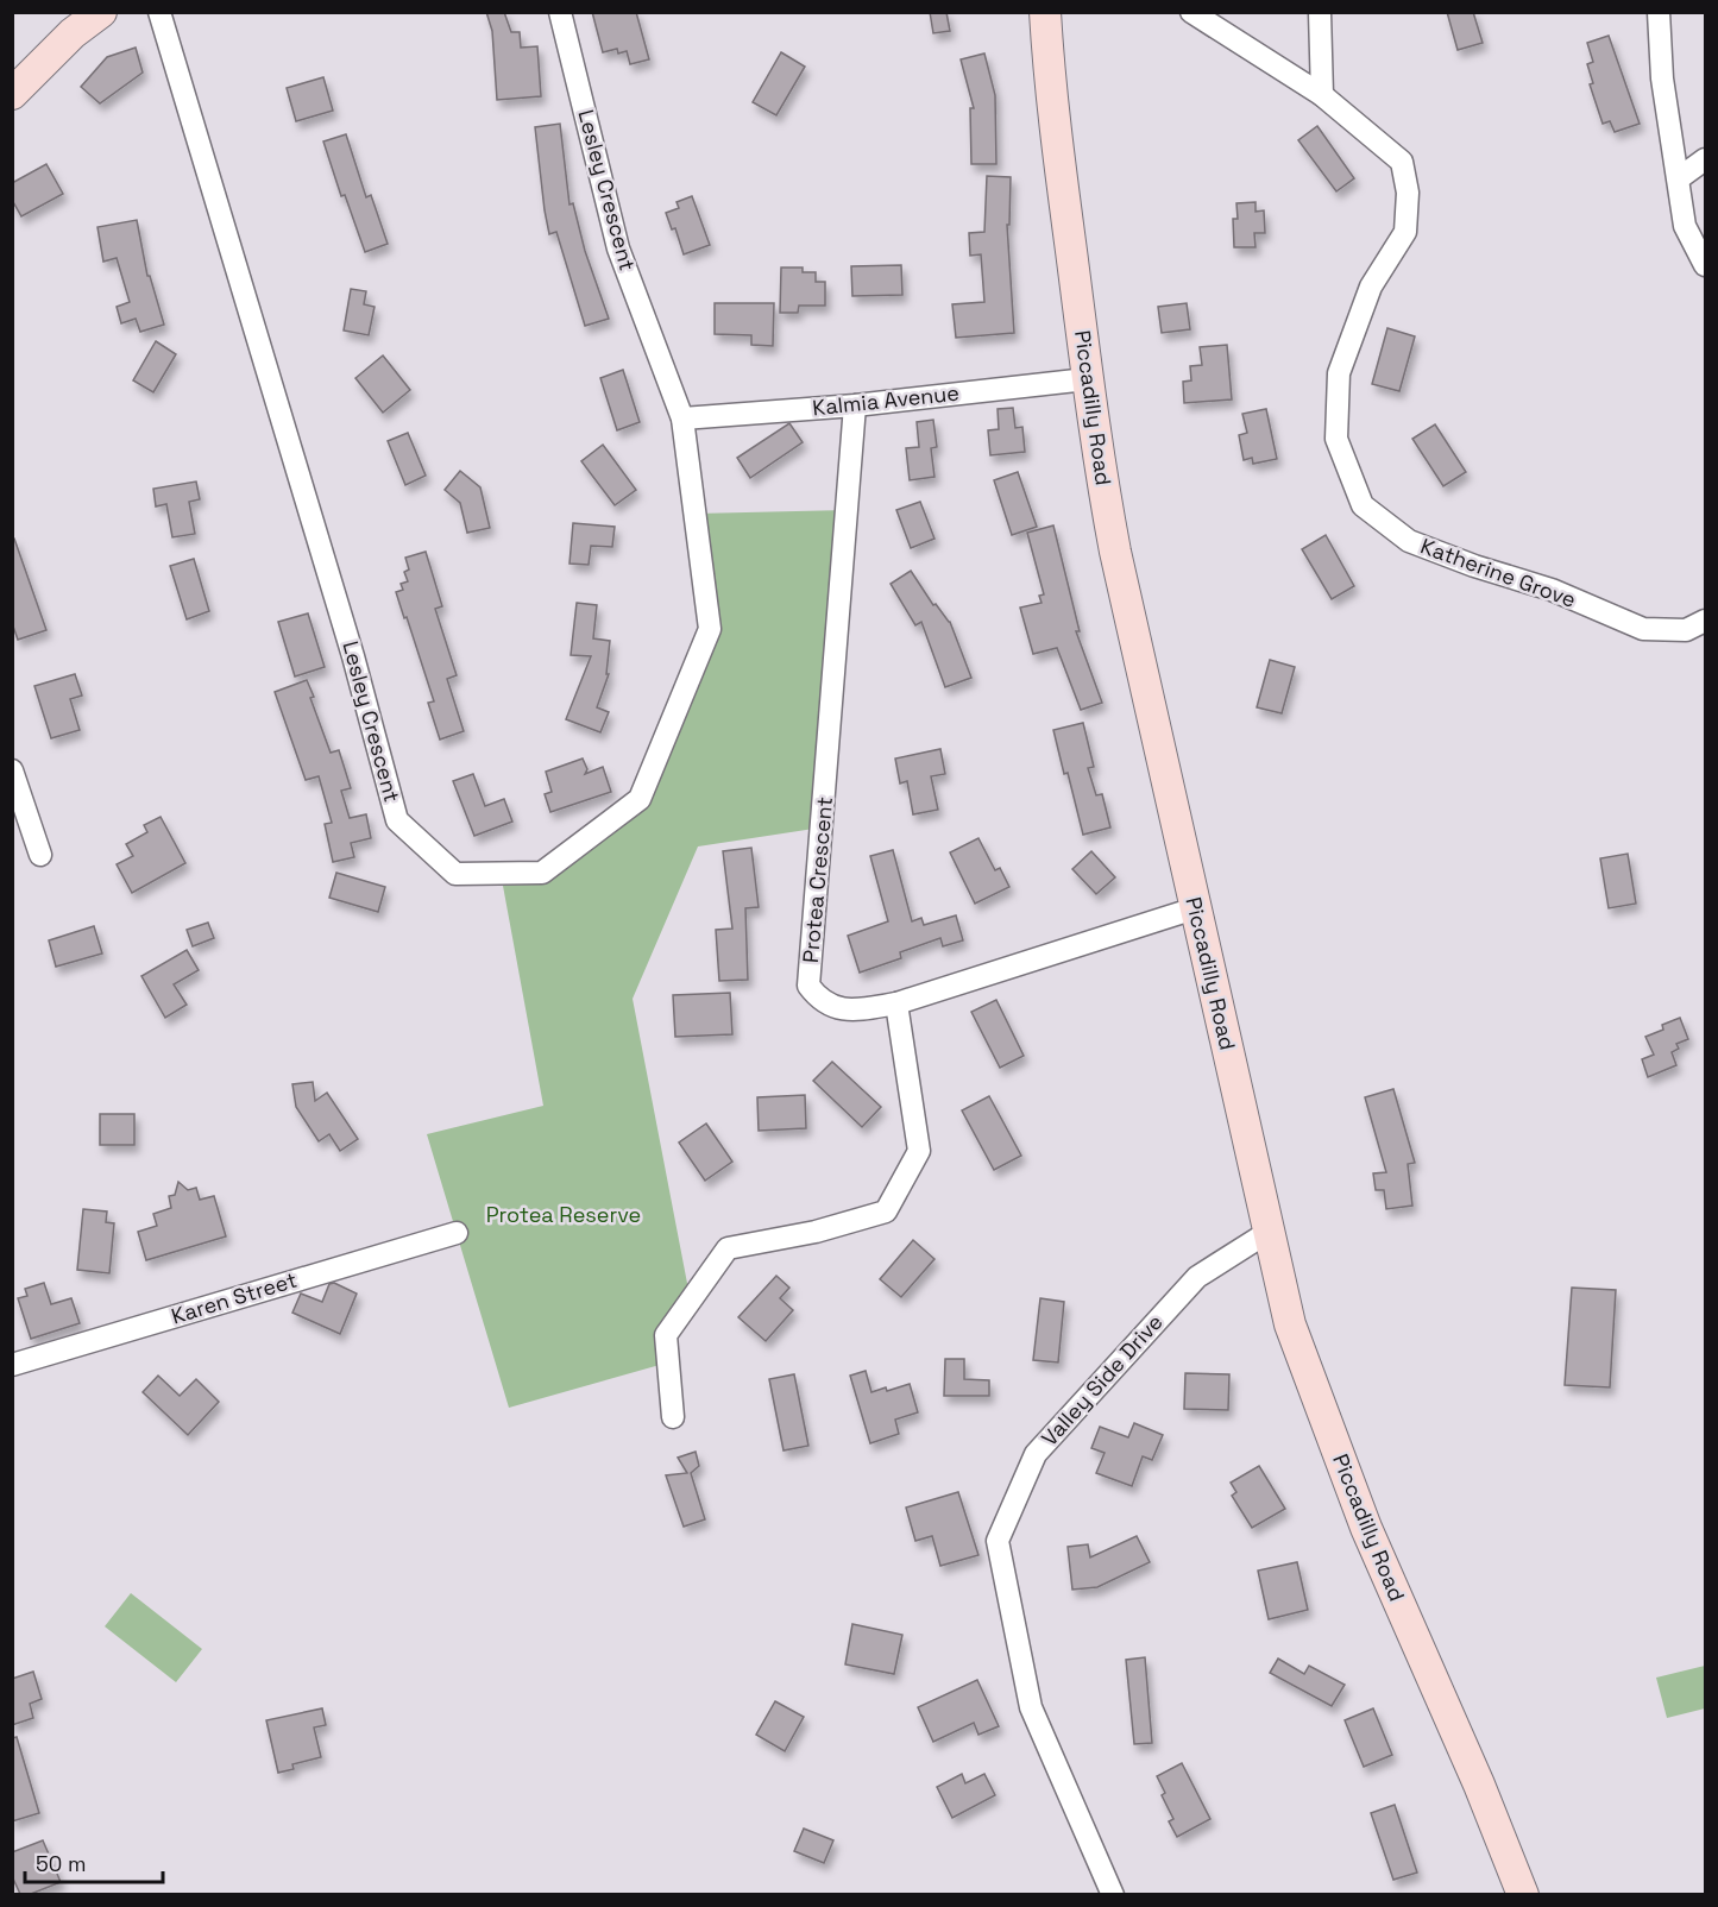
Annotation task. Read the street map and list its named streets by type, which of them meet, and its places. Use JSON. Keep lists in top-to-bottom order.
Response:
{
  "streets": {
    "main road": ["Piccadilly Road"],
    "street": [
      "Lesley Crescent",
      "Kalmia Avenue",
      "Katherine Grove",
      "Protea Crescent",
      "Karen Street",
      "Valley Side Drive"
    ]
  },
  "crossings": [
    ["Lesley Crescent", "Kalmia Avenue"],
    ["Kalmia Avenue", "Piccadilly Road"],
    ["Kalmia Avenue", "Protea Crescent"],
    ["Piccadilly Road", "Protea Crescent"],
    ["Piccadilly Road", "Valley Side Drive"]
  ],
  "parks": ["Protea Reserve"],
  "scale_bar": "50 m"
}
